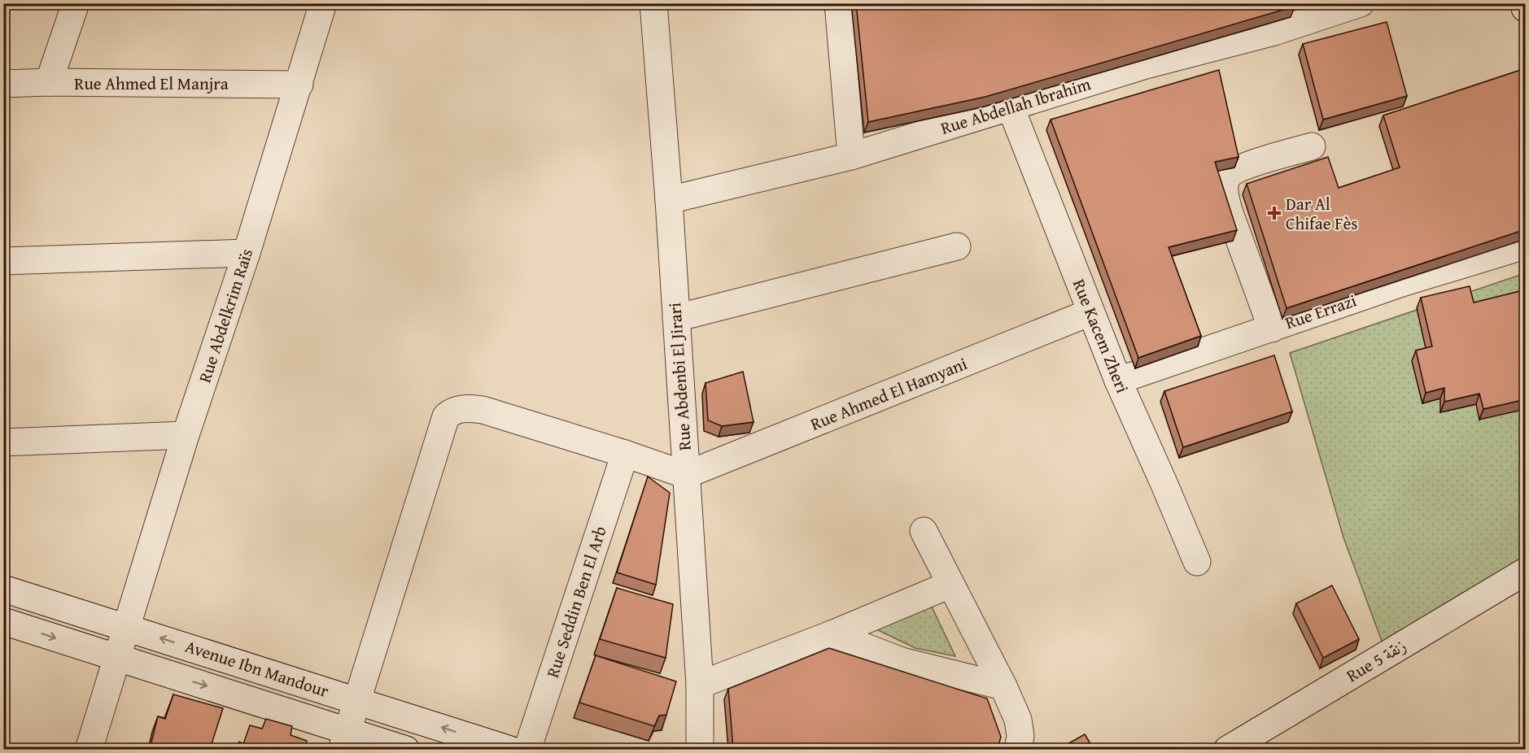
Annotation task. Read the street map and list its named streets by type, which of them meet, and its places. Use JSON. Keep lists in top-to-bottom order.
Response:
{
  "streets": {
    "street": [
      "Rue Ahmed El Manjra",
      "Rue Abdellah Ibrahim",
      "Rue Errazi",
      "Rue Abdelkrim Raïs",
      "Rue Kacem Zheri",
      "Rue Abdenbi El Jirari",
      "Rue Ahmed El Hamyani",
      "Rue Seddin Ben El Arb",
      "Rue 5 زنقة",
      "Avenue Ibn Mandour"
    ]
  },
  "crossings": [
    ["Rue Ahmed El Manjra", "Rue Abdelkrim Raïs"],
    ["Rue Abdellah Ibrahim", "Rue Kacem Zheri"],
    ["Rue Abdellah Ibrahim", "Rue Abdenbi El Jirari"],
    ["Rue Errazi", "Rue Kacem Zheri"],
    ["Rue Abdelkrim Raïs", "Avenue Ibn Mandour"],
    ["Rue Kacem Zheri", "Rue Ahmed El Hamyani"],
    ["Rue Abdenbi El Jirari", "Rue Ahmed El Hamyani"]
  ],
  "places": {
    "health": ["Dar Al Chifae Fès"]
  }
}
